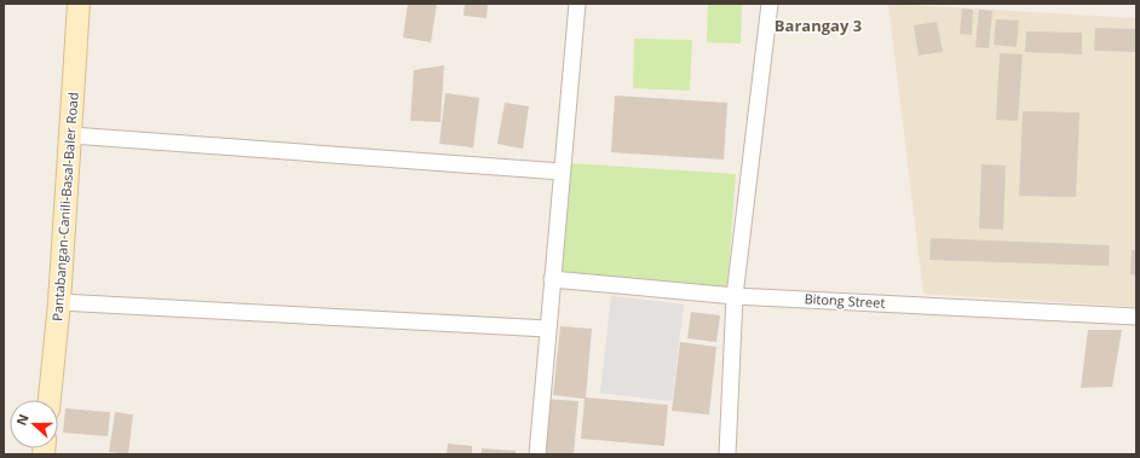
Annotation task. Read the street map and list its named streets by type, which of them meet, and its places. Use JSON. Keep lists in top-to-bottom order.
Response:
{
  "streets": {
    "main road": ["Pantabangan-Canili-Basal-Baler Road"],
    "street": ["Bitong Street"]
  },
  "districts": ["Barangay 3"],
  "north": "left"
}
